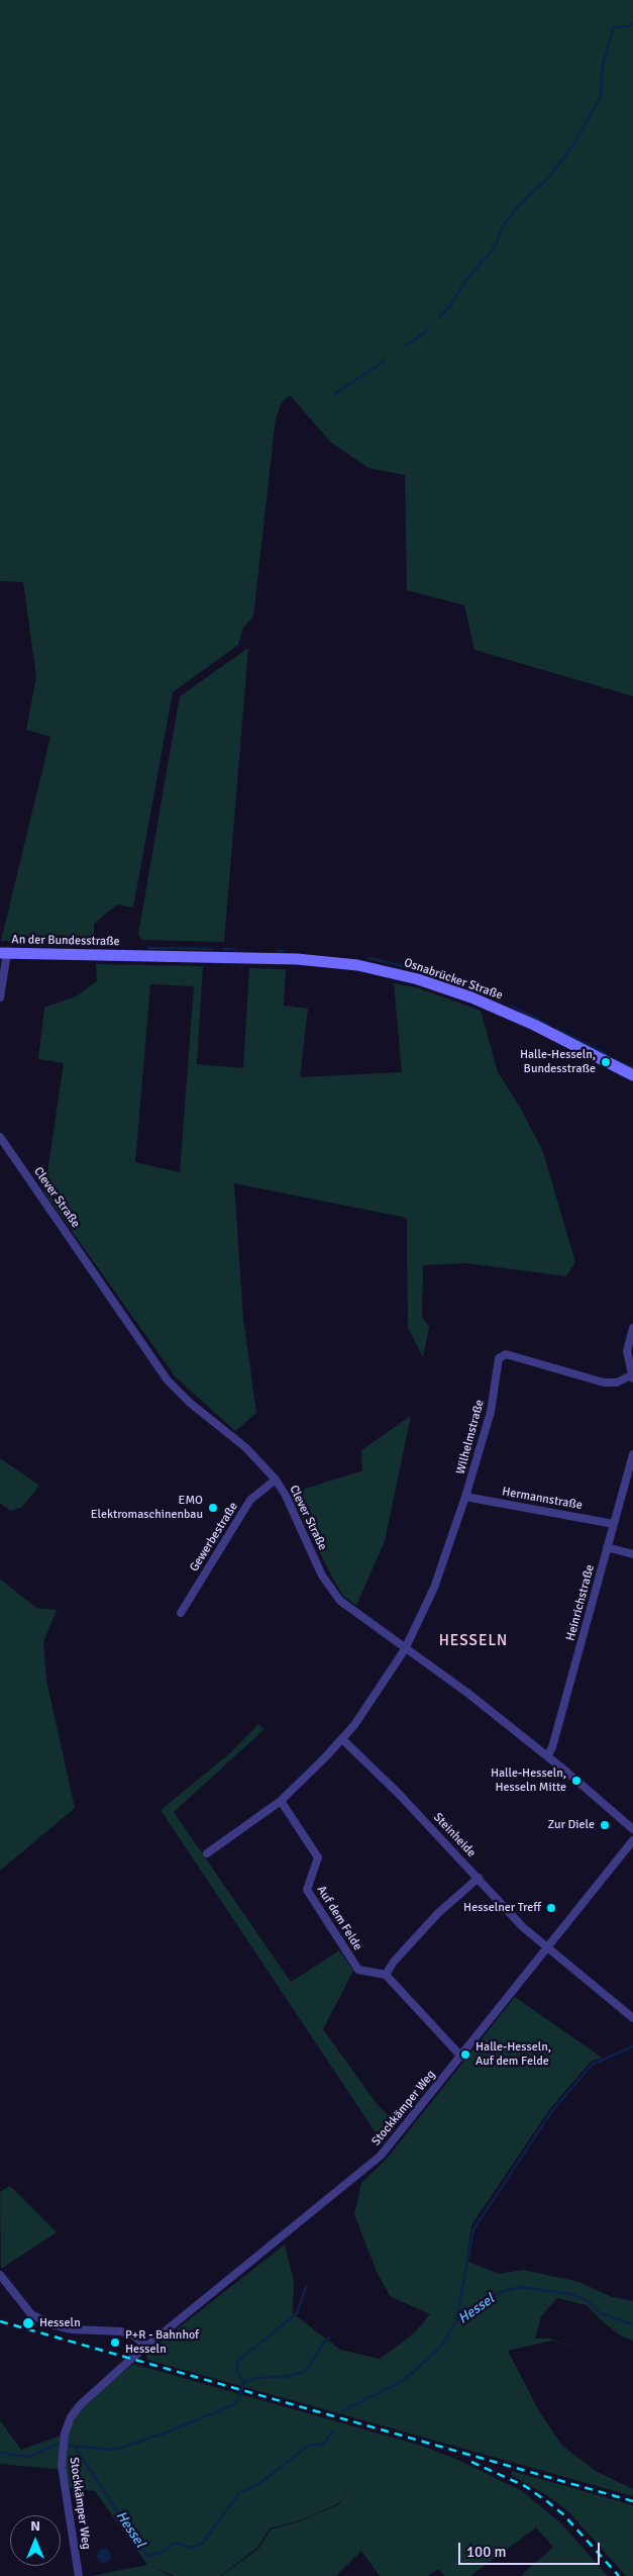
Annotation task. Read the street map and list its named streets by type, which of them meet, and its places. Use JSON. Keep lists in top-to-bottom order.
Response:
{
  "streets": {
    "main road": ["An der Bundesstraße", "Osnabrücker Straße"],
    "street": [
      "Clever Straße",
      "Wilhelmstraße",
      "Hermannstraße",
      "Gewerbestraße",
      "Heinrichstraße",
      "Steinheide",
      "Auf dem Felde",
      "Stockkämper Weg"
    ]
  },
  "crossings": [
    ["An der Bundesstraße", "Osnabrücker Straße"],
    ["Clever Straße", "Wilhelmstraße"],
    ["Clever Straße", "Gewerbestraße"],
    ["Clever Straße", "Heinrichstraße"],
    ["Wilhelmstraße", "Hermannstraße"],
    ["Hermannstraße", "Heinrichstraße"],
    ["Steinheide", "Stockkämper Weg"]
  ],
  "districts": ["HESSELN"],
  "water": ["Hessel"],
  "places": [
    "Halle-Hesseln, Bundesstraße",
    "EMO Elektromaschinenbau",
    "Halle-Hesseln, Hesseln Mitte",
    "Zur Diele",
    "Hesselner Treff",
    "Halle-Hesseln, Auf dem Felde",
    "Hesseln",
    "P+R - Bahnhof Hesseln"
  ],
  "scale_bar": "100 m",
  "north": "top"
}
